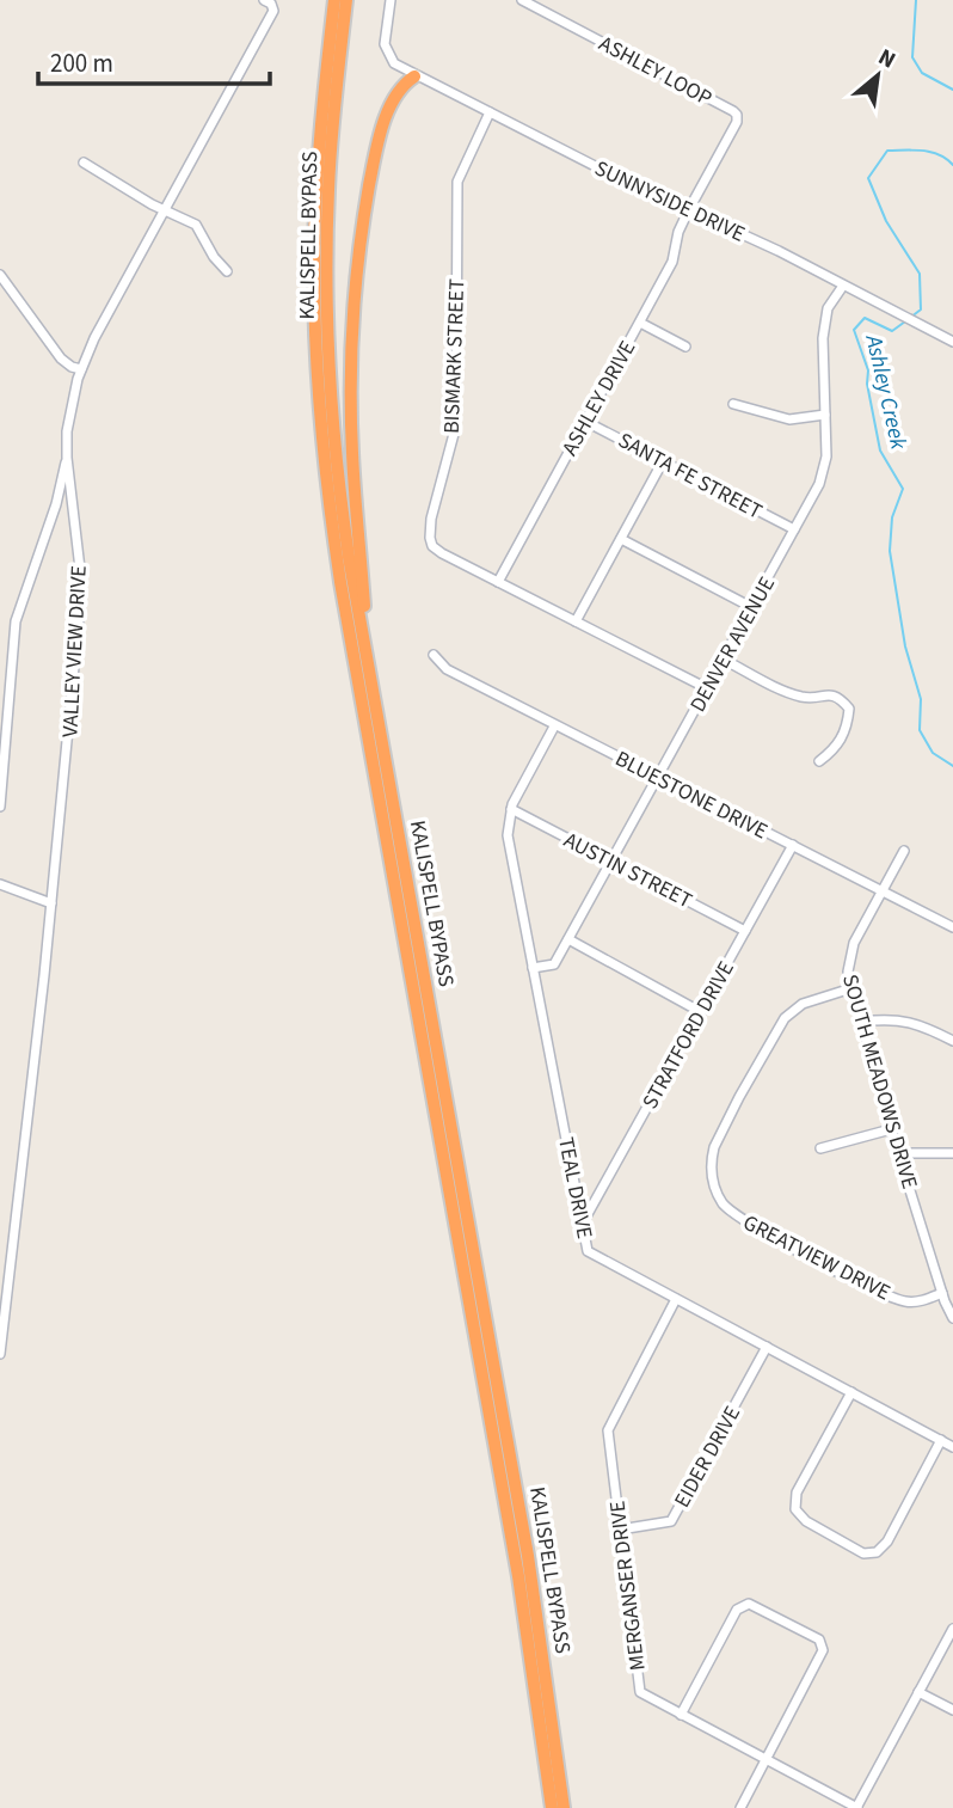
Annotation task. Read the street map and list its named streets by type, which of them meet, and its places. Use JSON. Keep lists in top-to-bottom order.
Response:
{
  "streets": {
    "highway": ["KALISPELL BYPASS"],
    "street": [
      "ASHLEY LOOP",
      "SUNNYSIDE DRIVE",
      "BISMARK STREET",
      "ASHLEY DRIVE",
      "SANTA FE STREET",
      "DENVER AVENUE",
      "VALLEY VIEW DRIVE",
      "BLUESTONE DRIVE",
      "AUSTIN STREET",
      "STRATFORD DRIVE",
      "SOUTH MEADOWS DRIVE",
      "TEAL DRIVE",
      "GREATVIEW DRIVE",
      "EIDER DRIVE",
      "MERGANSER DRIVE"
    ]
  },
  "crossings": [
    ["ASHLEY LOOP", "SUNNYSIDE DRIVE"],
    ["ASHLEY LOOP", "ASHLEY DRIVE"],
    ["SUNNYSIDE DRIVE", "BISMARK STREET"],
    ["SUNNYSIDE DRIVE", "ASHLEY DRIVE"],
    ["SUNNYSIDE DRIVE", "DENVER AVENUE"],
    ["BISMARK STREET", "ASHLEY DRIVE"],
    ["BISMARK STREET", "DENVER AVENUE"],
    ["ASHLEY DRIVE", "SANTA FE STREET"],
    ["SANTA FE STREET", "DENVER AVENUE"],
    ["DENVER AVENUE", "BLUESTONE DRIVE"],
    ["DENVER AVENUE", "AUSTIN STREET"],
    ["DENVER AVENUE", "TEAL DRIVE"],
    ["BLUESTONE DRIVE", "STRATFORD DRIVE"],
    ["BLUESTONE DRIVE", "SOUTH MEADOWS DRIVE"],
    ["BLUESTONE DRIVE", "TEAL DRIVE"],
    ["AUSTIN STREET", "STRATFORD DRIVE"],
    ["AUSTIN STREET", "TEAL DRIVE"],
    ["STRATFORD DRIVE", "TEAL DRIVE"],
    ["SOUTH MEADOWS DRIVE", "GREATVIEW DRIVE"],
    ["TEAL DRIVE", "EIDER DRIVE"],
    ["TEAL DRIVE", "MERGANSER DRIVE"],
    ["EIDER DRIVE", "MERGANSER DRIVE"]
  ],
  "water": ["Ashley Creek"],
  "scale_bar": "200 m",
  "north": "top right"
}
